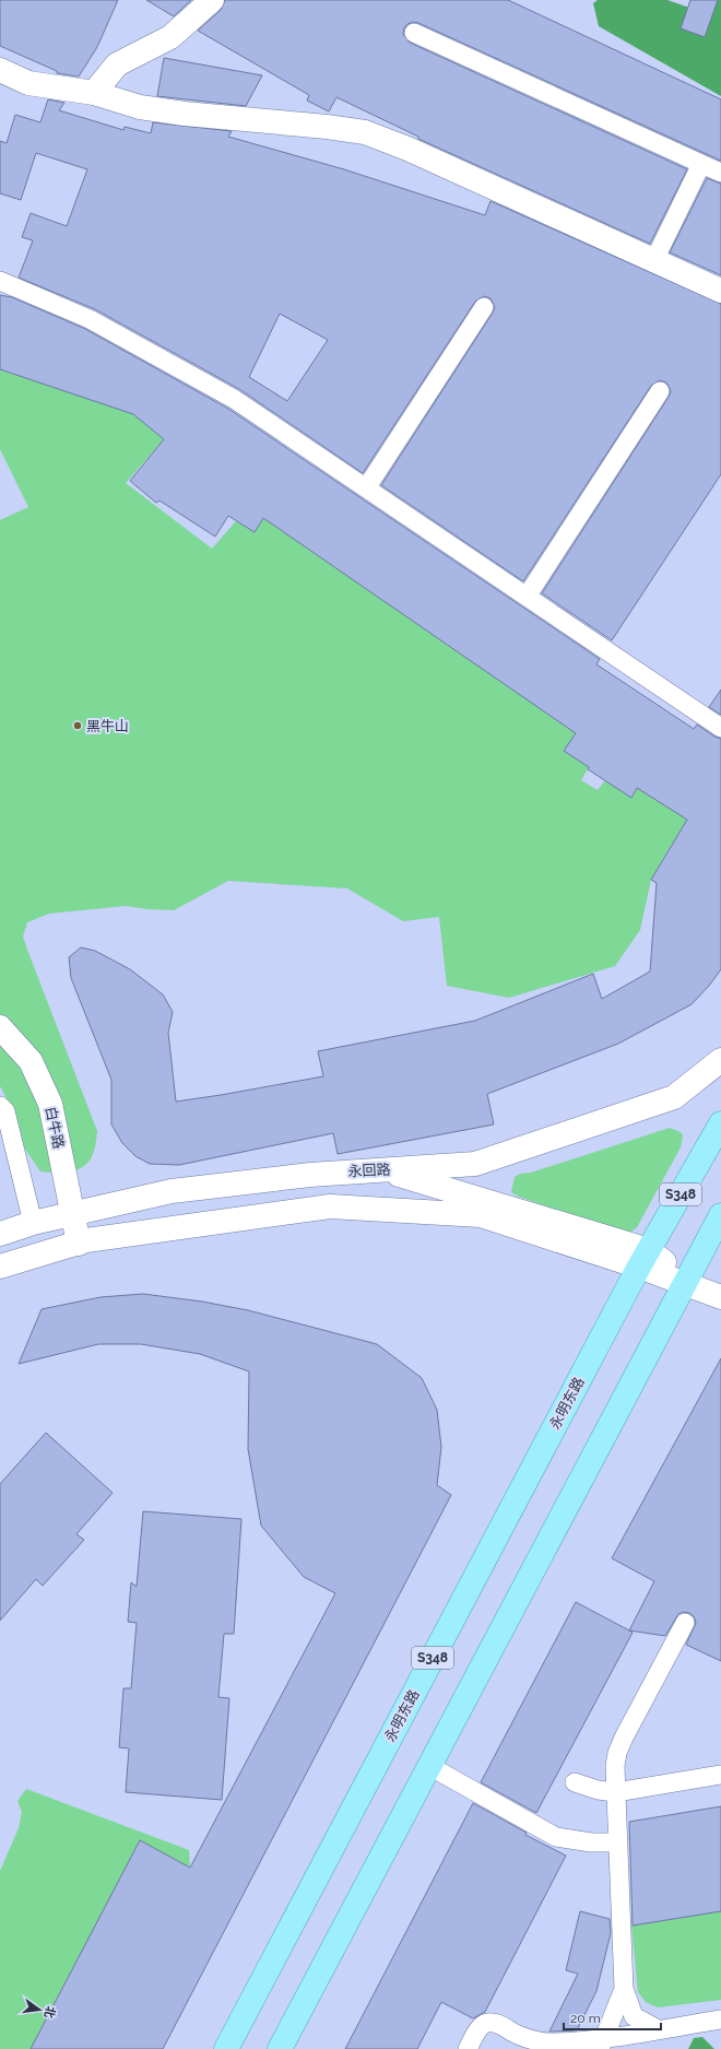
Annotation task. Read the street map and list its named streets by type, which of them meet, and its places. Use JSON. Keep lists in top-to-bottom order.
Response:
{
  "streets": {
    "main road": [
      "白牛路",
      "永回路",
      "S348",
      "永明东路"
    ]
  },
  "crossings": [
    ["白牛路", "永回路"],
    ["S348", "永明东路"]
  ],
  "places": ["黑牛山"],
  "scale_bar": "20 m",
  "north": "right"
}
